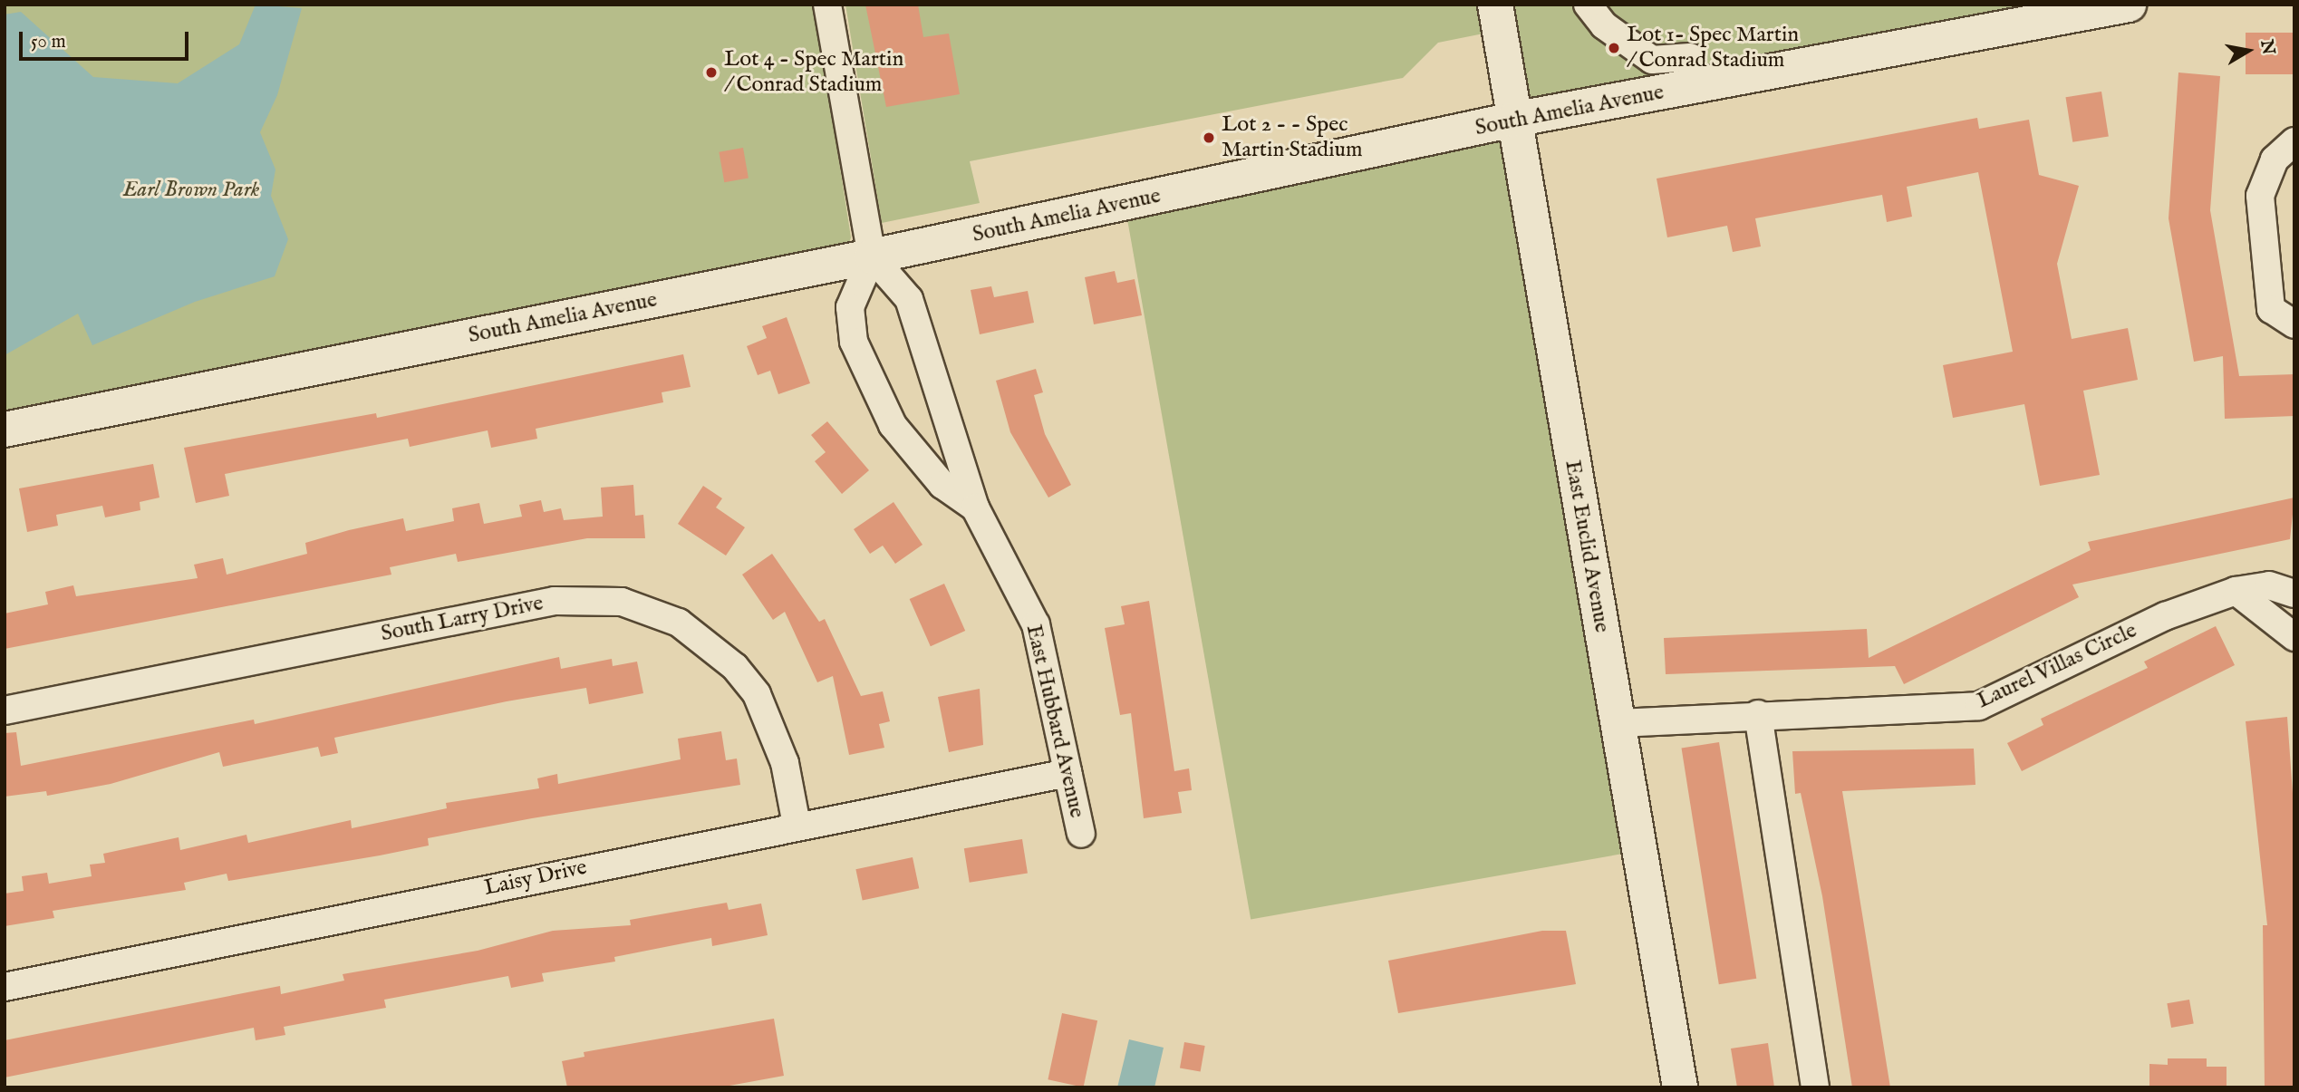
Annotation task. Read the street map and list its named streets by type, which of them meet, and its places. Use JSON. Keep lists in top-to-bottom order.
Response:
{
  "streets": {
    "main road": ["South Amelia Avenue", "East Euclid Avenue"],
    "street": [
      "South Larry Drive",
      "Laurel Villas Circle",
      "East Hubbard Avenue",
      "Laisy Drive"
    ]
  },
  "crossings": [
    ["South Amelia Avenue", "East Euclid Avenue"],
    ["South Amelia Avenue", "East Hubbard Avenue"],
    ["East Euclid Avenue", "Laurel Villas Circle"],
    ["South Larry Drive", "Laisy Drive"],
    ["East Hubbard Avenue", "Laisy Drive"]
  ],
  "parks": ["Earl Brown Park"],
  "places": ["Lot 1- Spec Martin / Conrad Stadium", "Lot 4 - Spec Martin / Conrad Stadium", "Lot 2 - - Spec Martin Stadium"],
  "scale_bar": "50 m",
  "north": "right"
}
